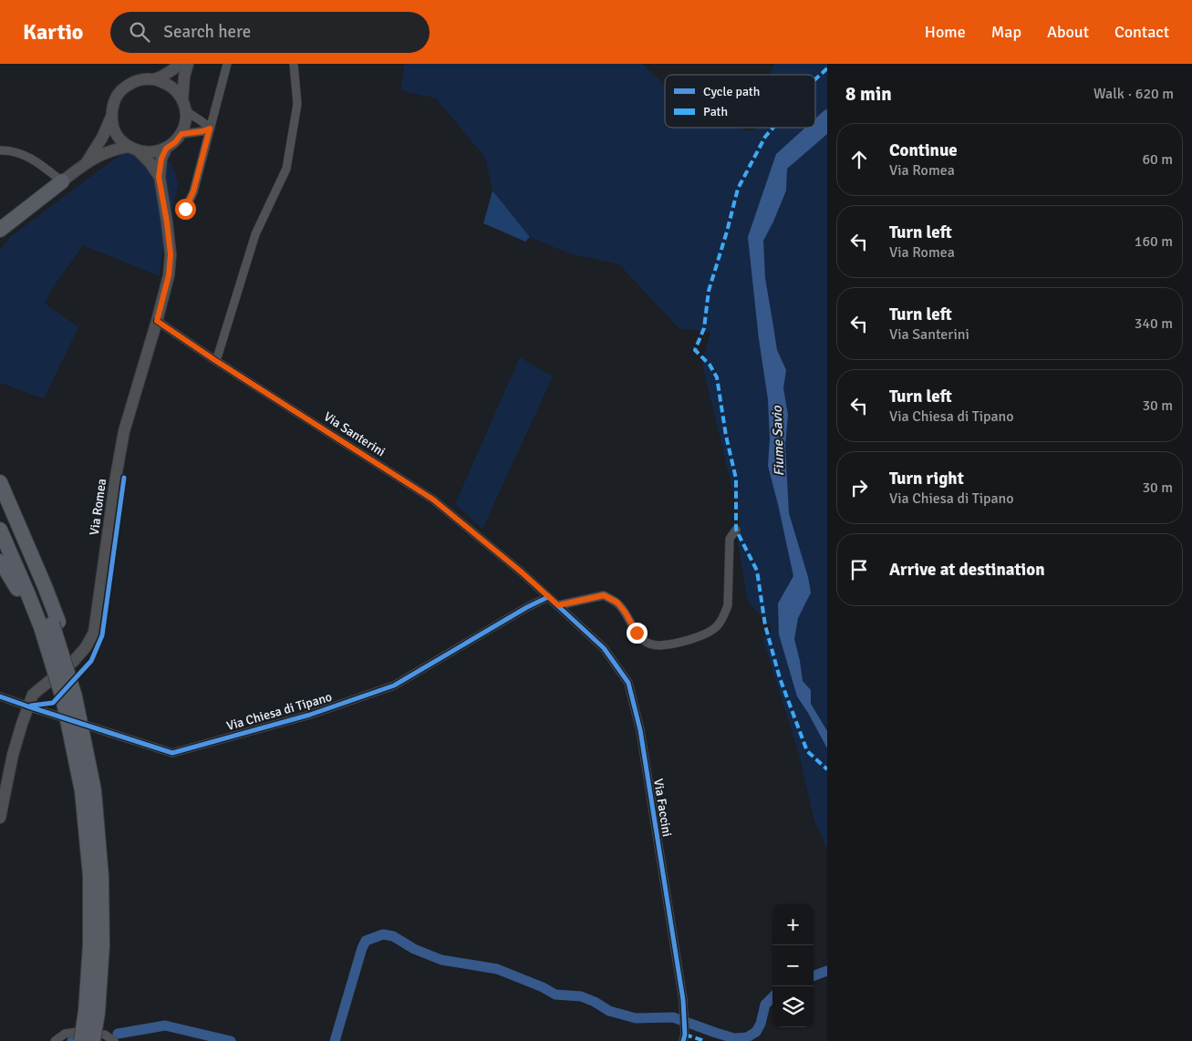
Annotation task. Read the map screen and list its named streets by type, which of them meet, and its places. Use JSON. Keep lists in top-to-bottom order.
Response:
{
  "streets": {
    "main road": ["Via Romea"],
    "street": ["Via Santerini", "Via Chiesa di Tipano", "Via Faccini"]
  },
  "crossings": [
    ["Via Santerini", "Via Romea"],
    ["Via Santerini", "Via Chiesa di Tipano"],
    ["Via Santerini", "Via Faccini"],
    ["Via Romea", "Via Chiesa di Tipano"]
  ],
  "water": ["Fiume Savio"],
  "legend": ["Cycle path", "Path"],
  "page": {
    "header": "Kartio",
    "search": "Search here",
    "nav": [
      "Home",
      "Map",
      "About",
      "Contact"
    ],
    "heading": ["8 min", "Walk · 620 m"],
    "list": [
      ["Continue", "Via Romea", "60 m"],
      ["Turn left", "Via Romea", "160 m"],
      ["Turn left", "Via Santerini", "340 m"],
      ["Turn left", "Via Chiesa di Tipano", "30 m"],
      ["Turn right", "Via Chiesa di Tipano", "30 m"],
      "Arrive at destination"
    ],
    "map_buttons": ["+", "−"]
  }
}
